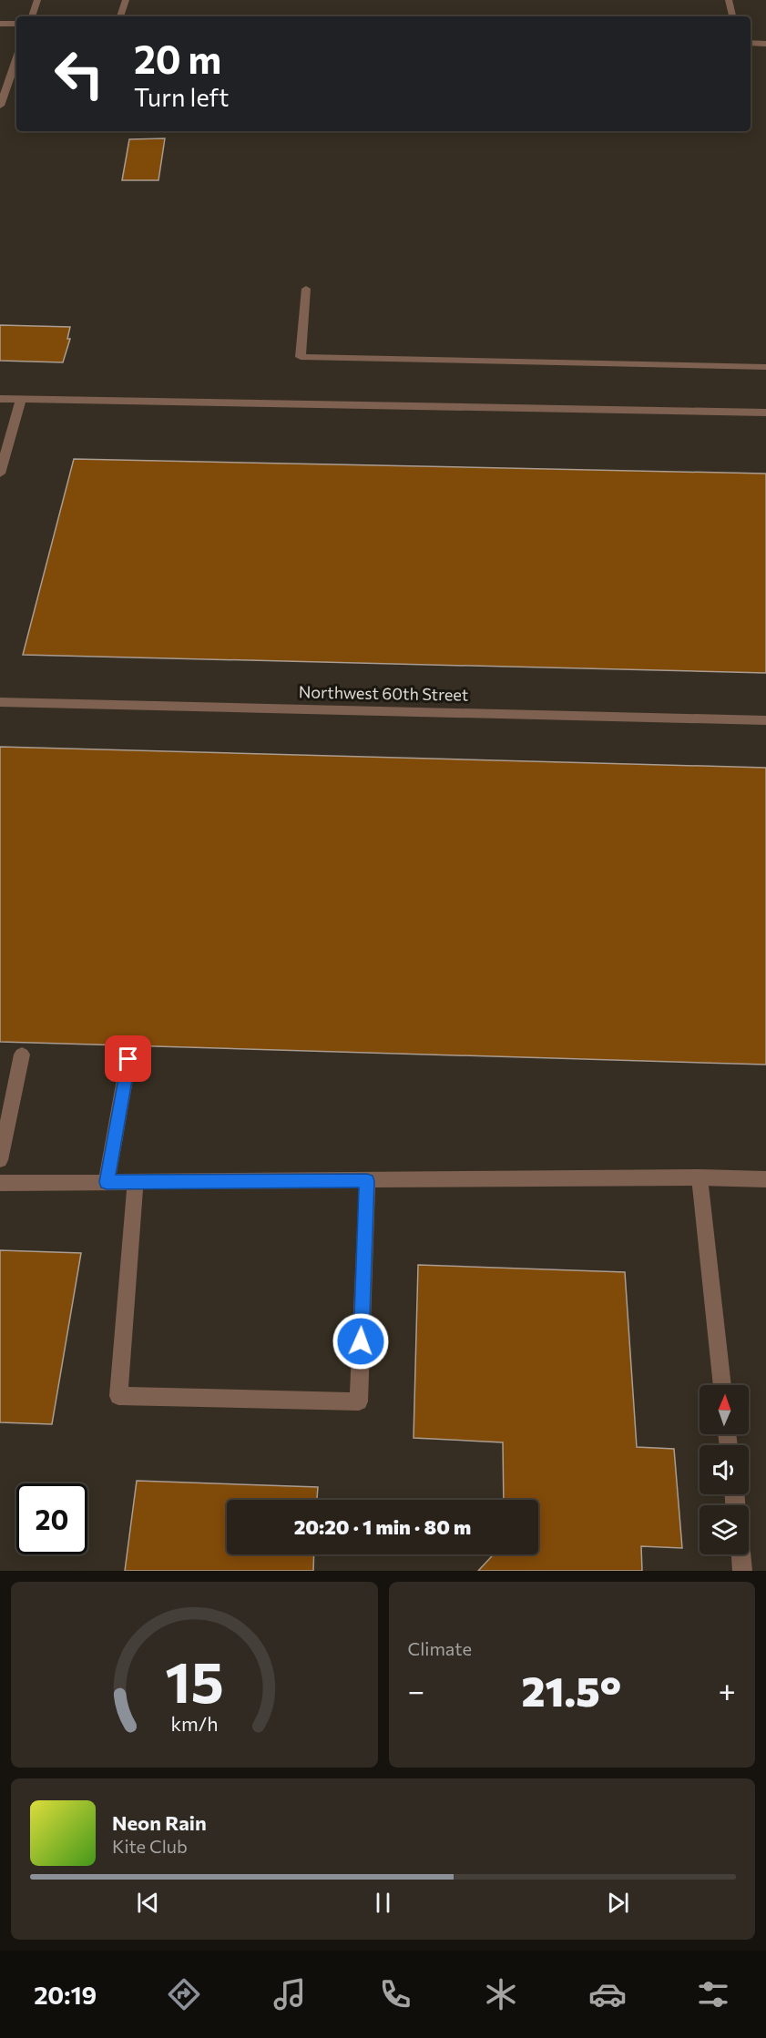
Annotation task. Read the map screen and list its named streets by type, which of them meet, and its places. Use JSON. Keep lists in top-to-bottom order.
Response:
{
  "streets": {
    "street": ["Northwest 60th Street"]
  },
  "north": "top",
  "page": {
    "turn": ["20 m", "Turn left"],
    "limit": "20",
    "trip": "20:20 · 1 min · 80 m",
    "tile": "Climate",
    "heat": ["−", "21.5°", "+"],
    "song": ["Neon Rain", "Kite Club"],
    "tabs": "20:19",
    "gauge": ["15", "km/h"]
  }
}
